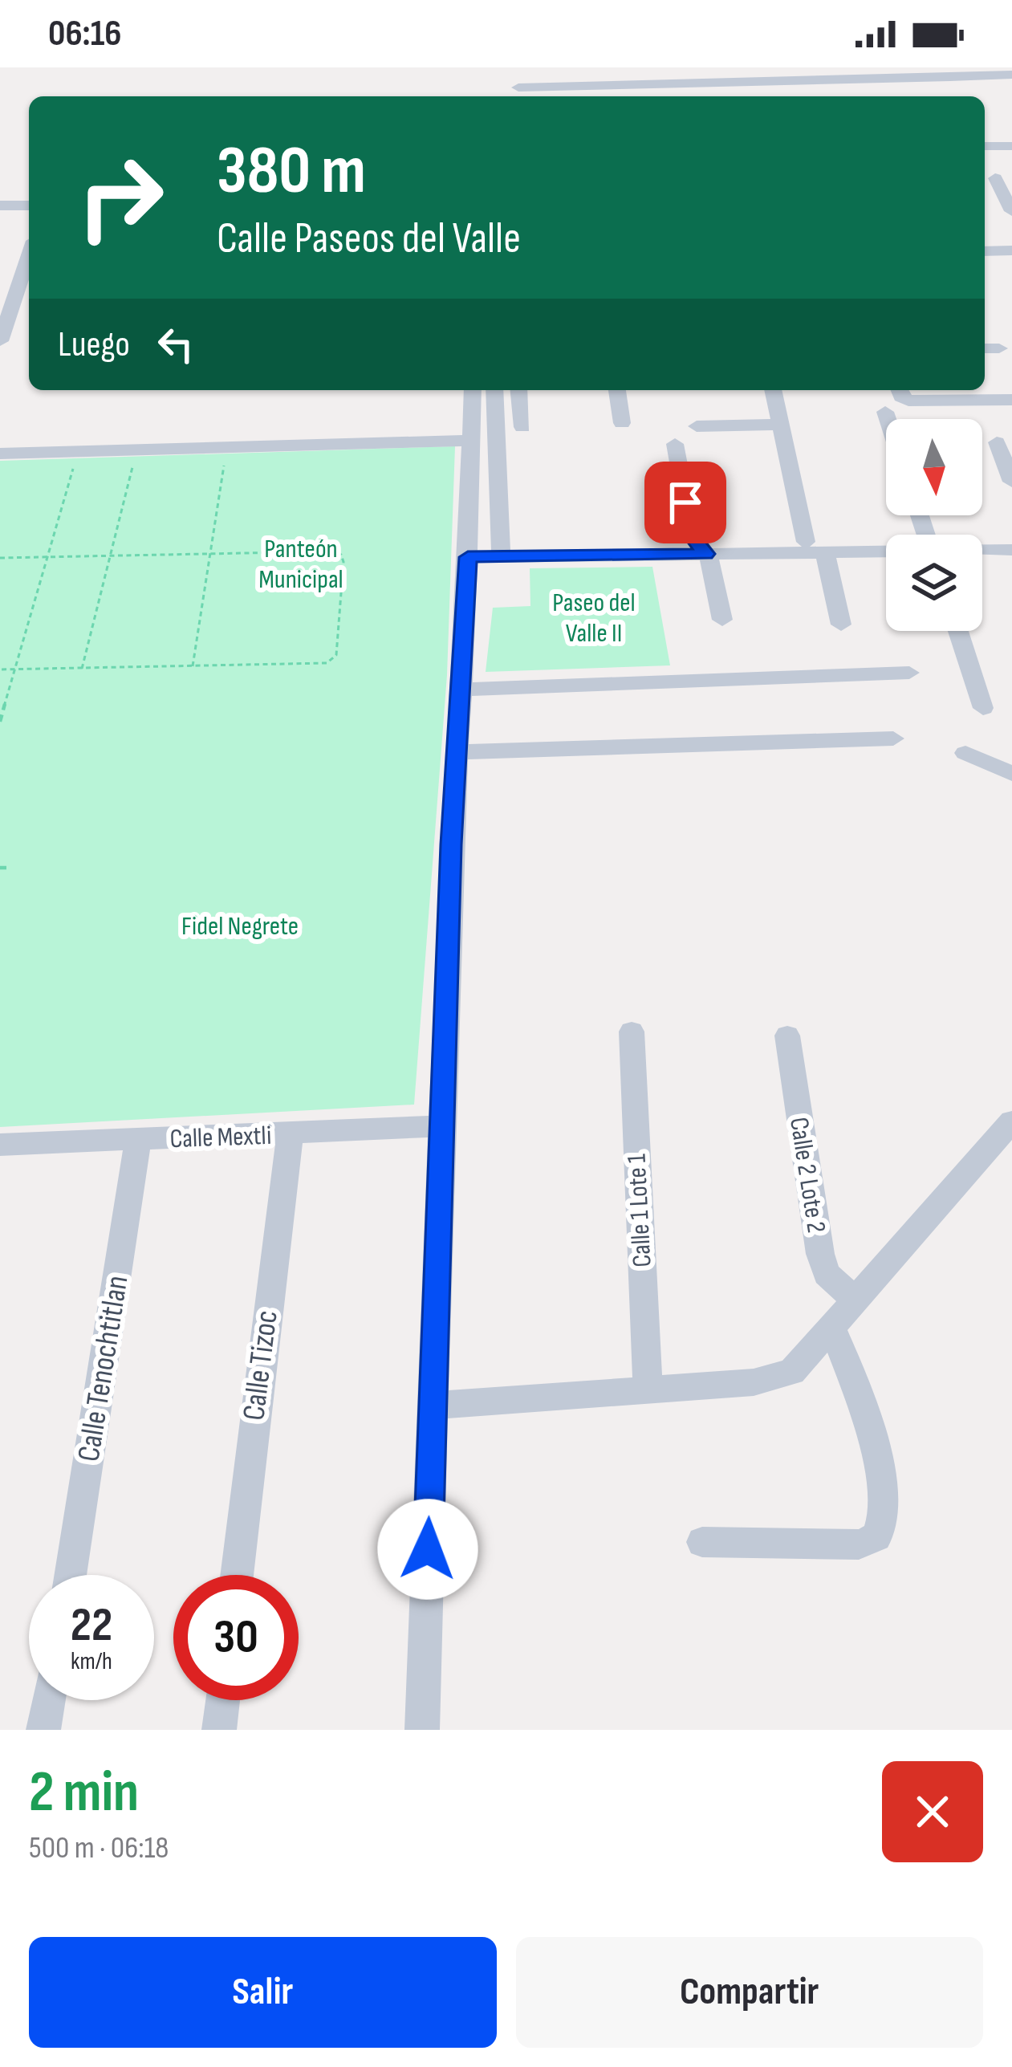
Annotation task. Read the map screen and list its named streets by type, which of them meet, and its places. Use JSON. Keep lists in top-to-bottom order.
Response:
{
  "streets": {
    "street": [
      "Calle Mextli",
      "Calle 2 Lote 2",
      "Calle 1 Lote 1",
      "Calle Tizoc",
      "Calle Tenochtitlan"
    ]
  },
  "crossings": [
    ["Calle Mextli", "Calle Tizoc"],
    ["Calle Mextli", "Calle Tenochtitlan"]
  ],
  "parks": ["Panteón Municipal", "Paseo del Valle II", "Fidel Negrete"],
  "north": "bottom",
  "page": {
    "status": "06:16",
    "turn": ["380 m", "Calle Paseos del Valle"],
    "then": "Luego",
    "speed": "22 km/h",
    "limit": "30",
    "heading": ["2 min", "500 m · 06:18"],
    "buttons": ["Salir", "Compartir"]
  }
}
